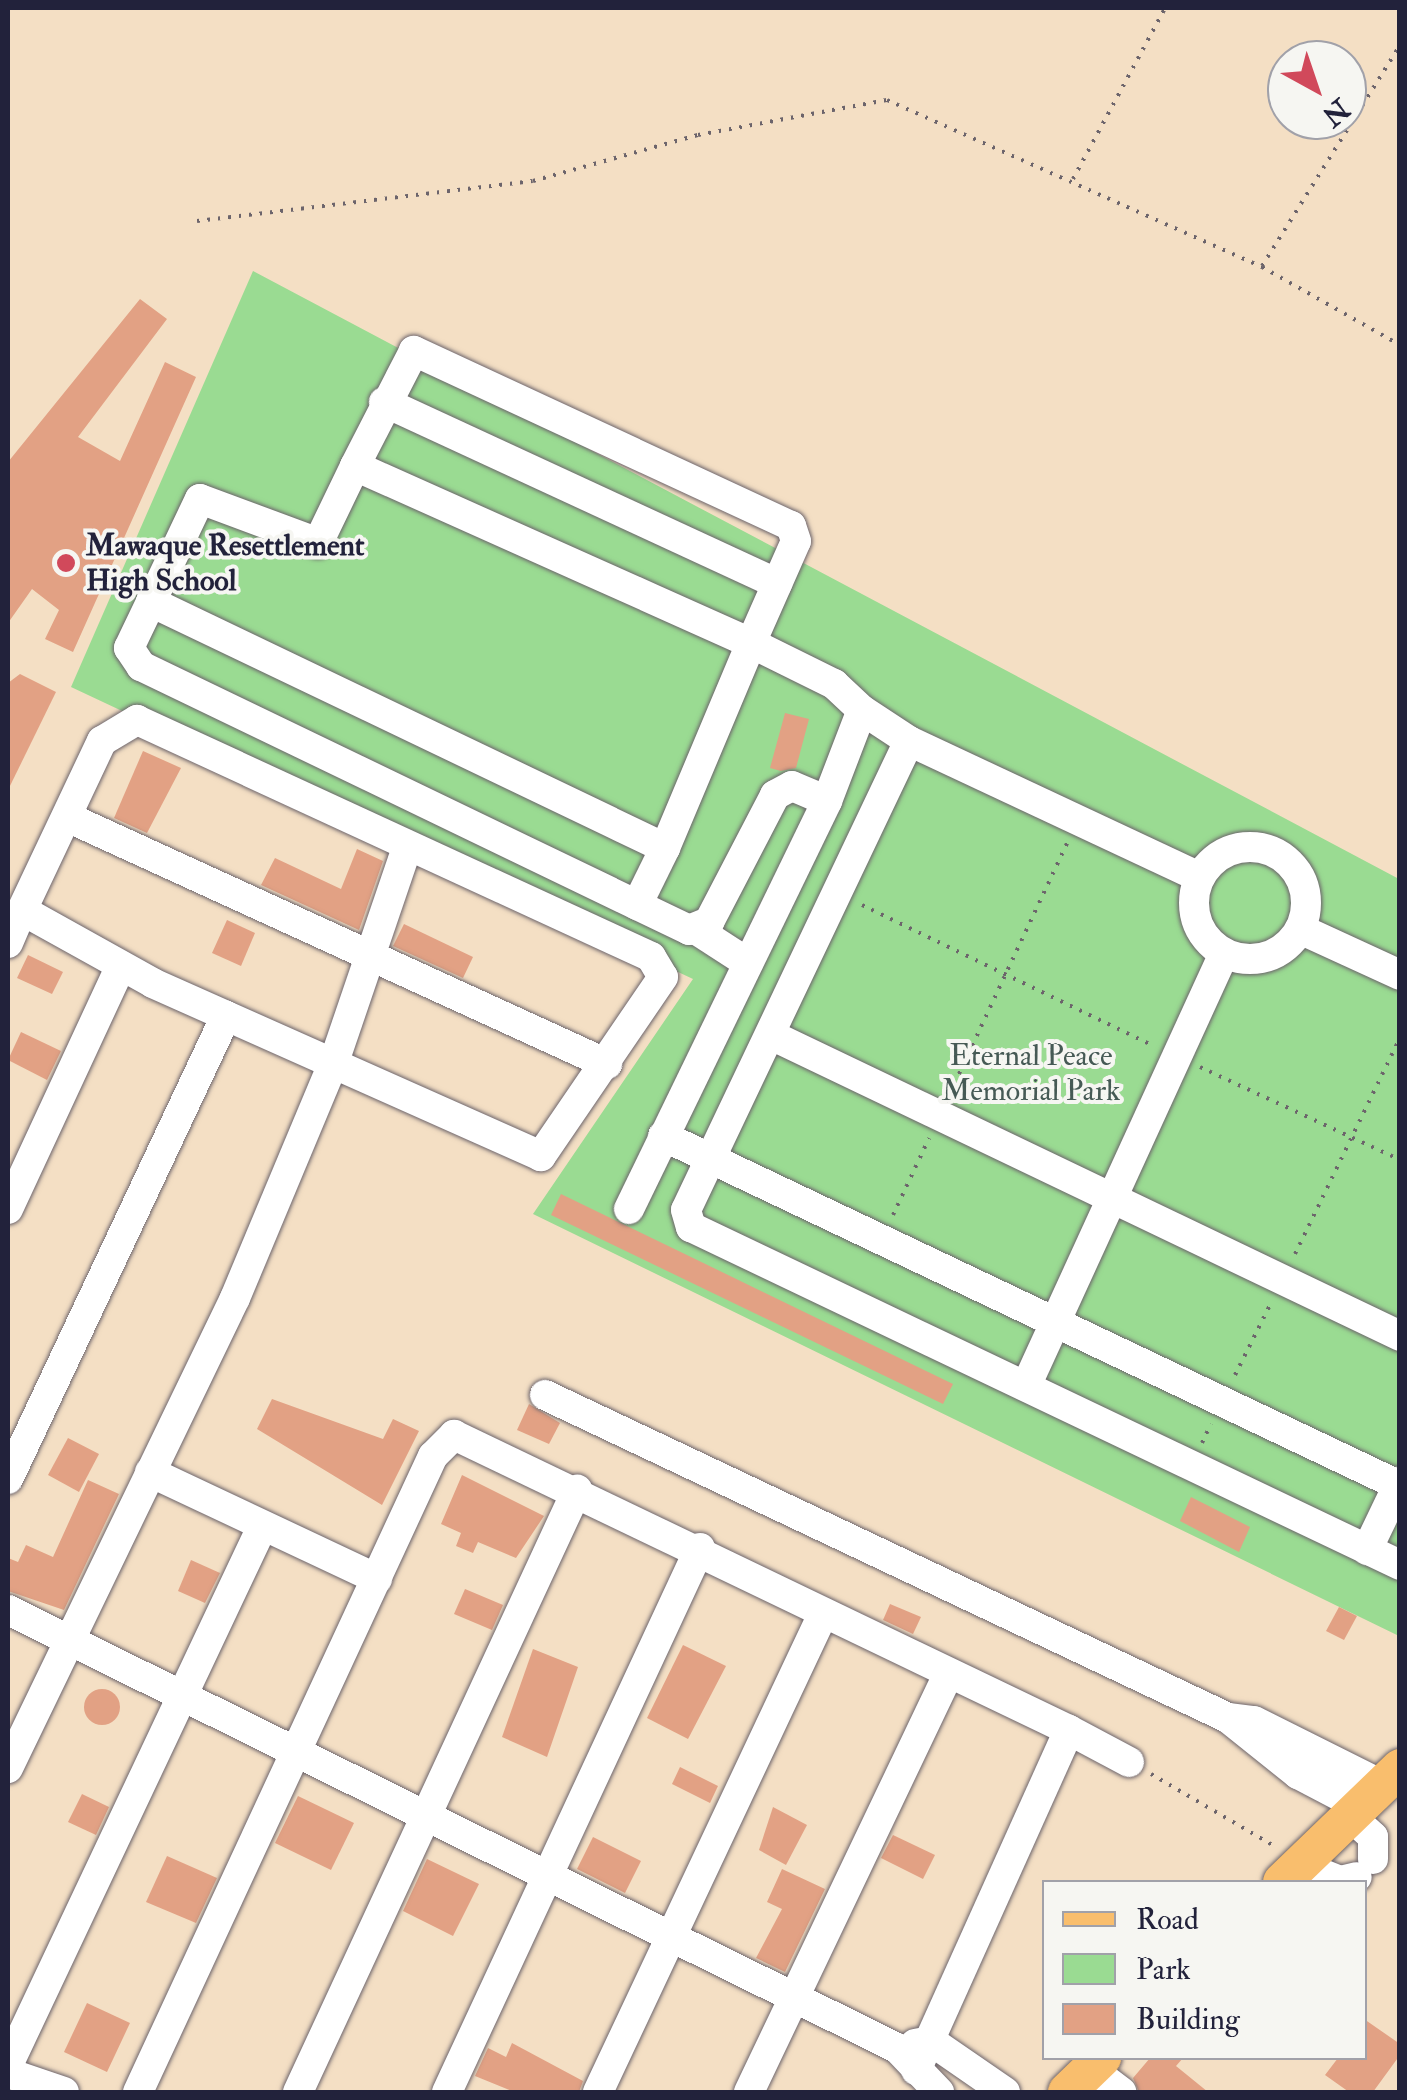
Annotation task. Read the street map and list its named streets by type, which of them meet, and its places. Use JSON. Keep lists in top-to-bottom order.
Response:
{
  "parks": ["Eternal Peace Memorial Park"],
  "places": ["Mawaque Resettlement High School"],
  "legend": ["Road", "Park", "Building"],
  "north": "bottom right"
}
